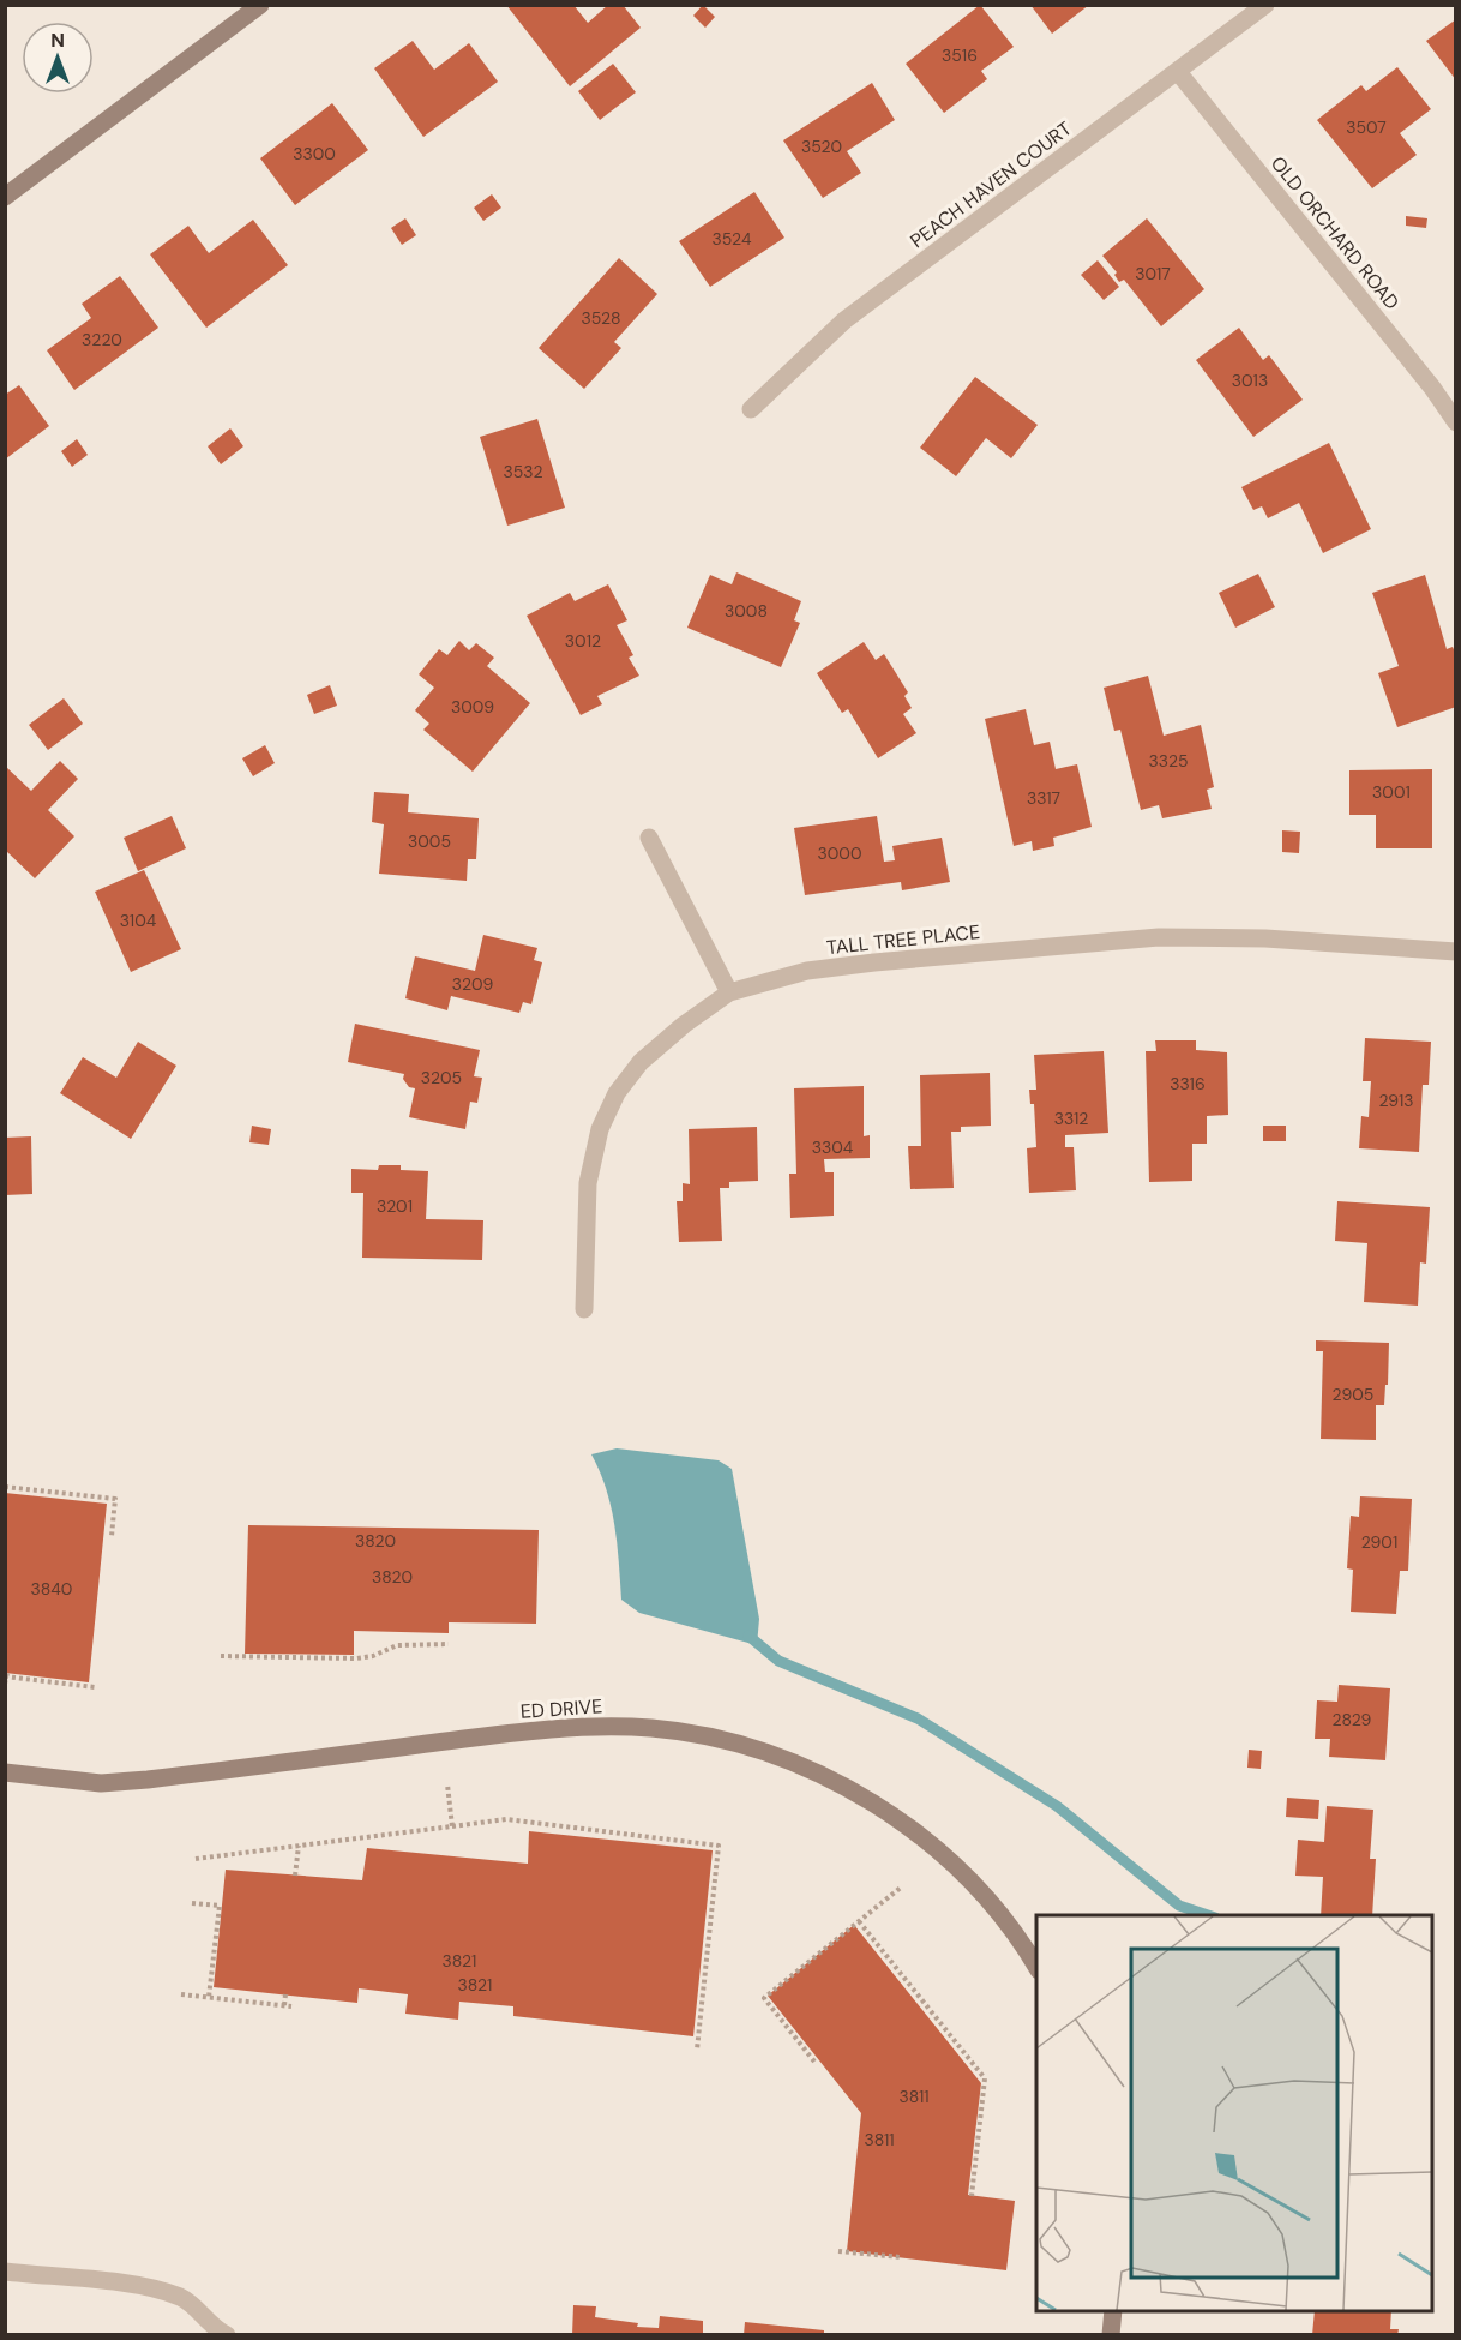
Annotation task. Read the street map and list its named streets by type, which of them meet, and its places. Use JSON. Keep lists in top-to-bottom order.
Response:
{
  "streets": {
    "street": [
      "PEACH HAVEN COURT",
      "OLD ORCHARD ROAD",
      "TALL TREE PLACE",
      "ED DRIVE"
    ]
  },
  "crossings": [
    ["PEACH HAVEN COURT", "OLD ORCHARD ROAD"]
  ],
  "house_numbers": [
    "3516",
    "3507",
    "3520",
    "3300",
    "3524",
    "3017",
    "3528",
    "3220",
    "3013",
    "3532",
    "3008",
    "3012",
    "3009",
    "3325",
    "3001",
    "3317",
    "3005",
    "3000",
    "3104",
    "3209",
    "3205",
    "3316",
    "2913",
    "3312",
    "3304",
    "3201",
    "2905",
    "3820",
    "2901",
    "3820",
    "3840",
    "2829",
    "3821",
    "3821",
    "3811",
    "3811"
  ],
  "north": "top"
}
